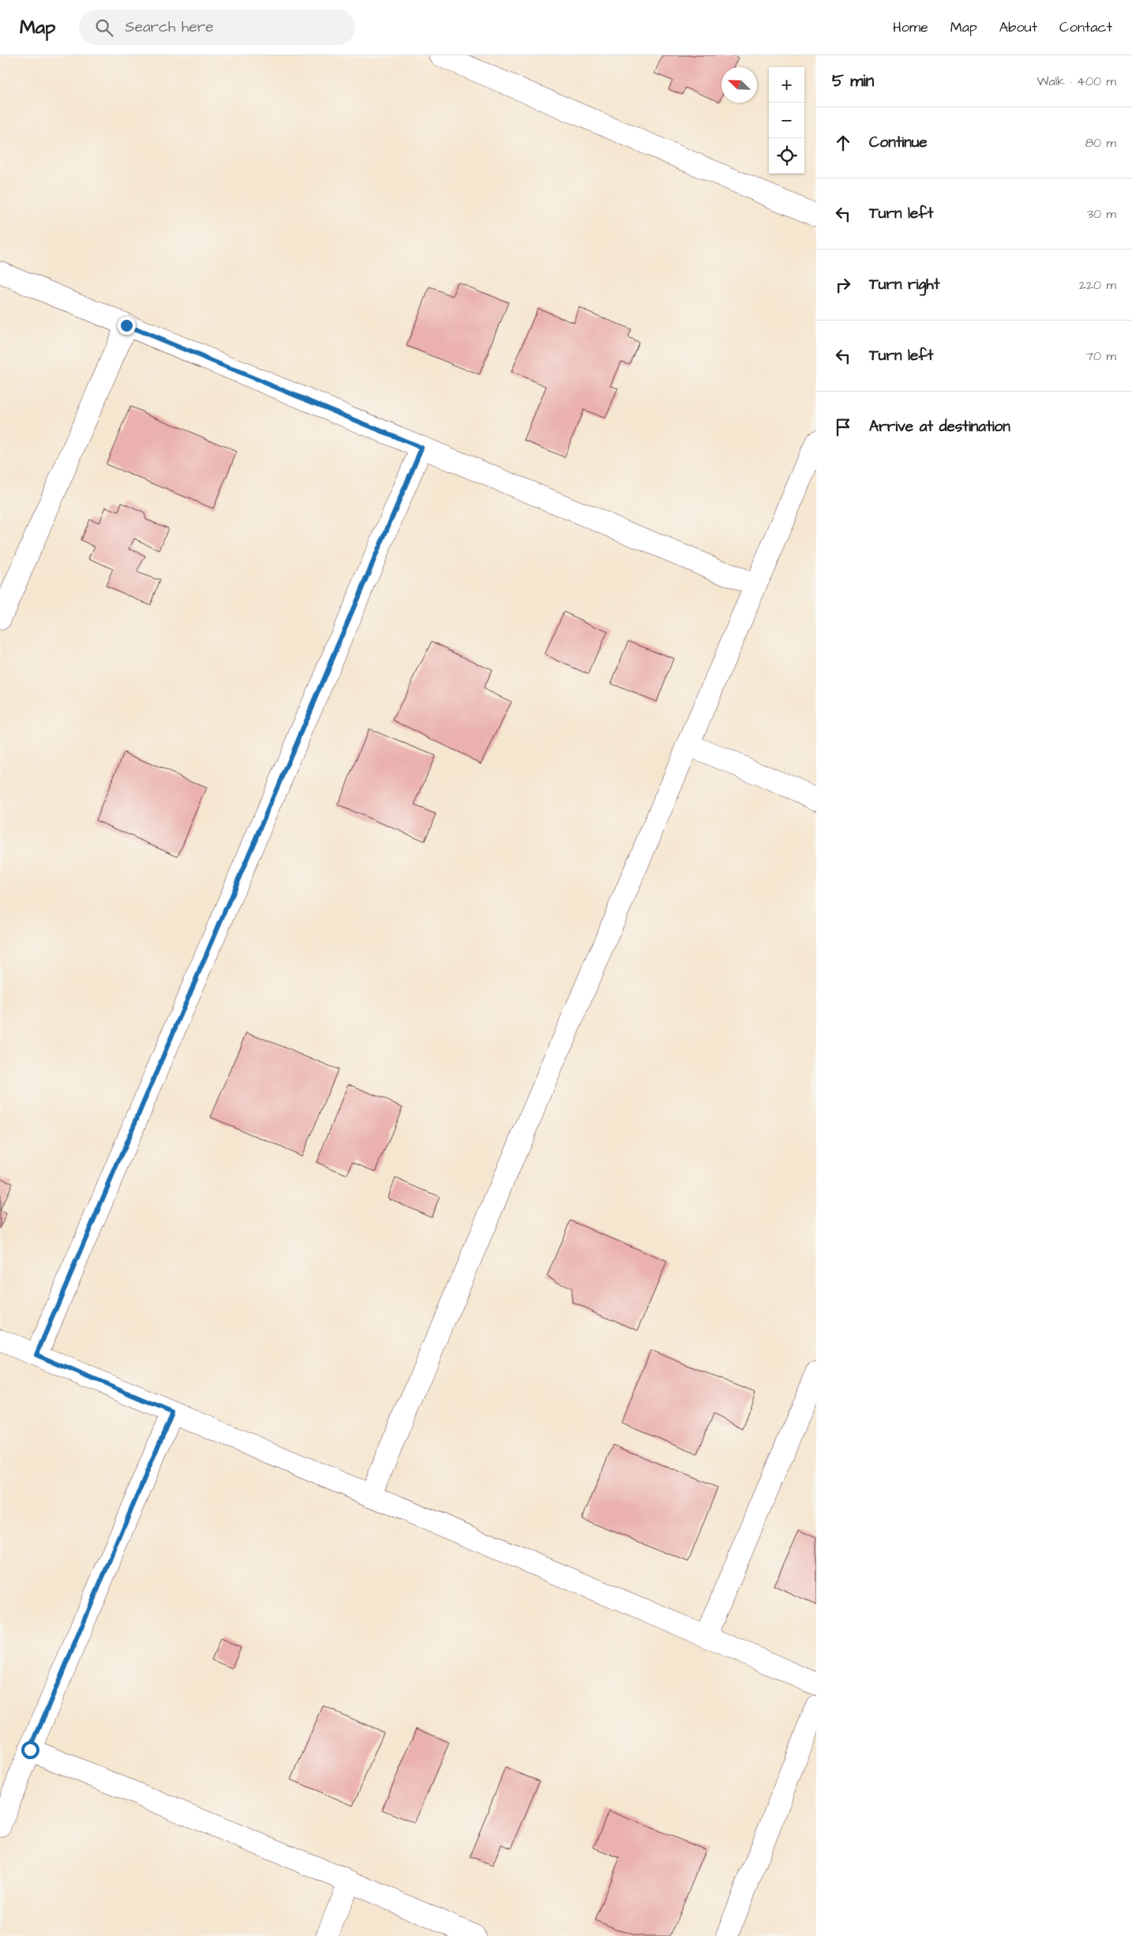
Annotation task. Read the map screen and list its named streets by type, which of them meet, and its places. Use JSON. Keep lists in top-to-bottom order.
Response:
{
  "north": "top left",
  "page": {
    "header": "Map",
    "search": "Search here",
    "nav": [
      "Home",
      "Map",
      "About",
      "Contact"
    ],
    "heading": ["5 min", "Walk · 400 m"],
    "map_buttons": ["+", "−"],
    "list": [
      ["Continue", "80 m"],
      ["Turn left", "30 m"],
      ["Turn right", "220 m"],
      ["Turn left", "70 m"],
      "Arrive at destination"
    ]
  }
}
